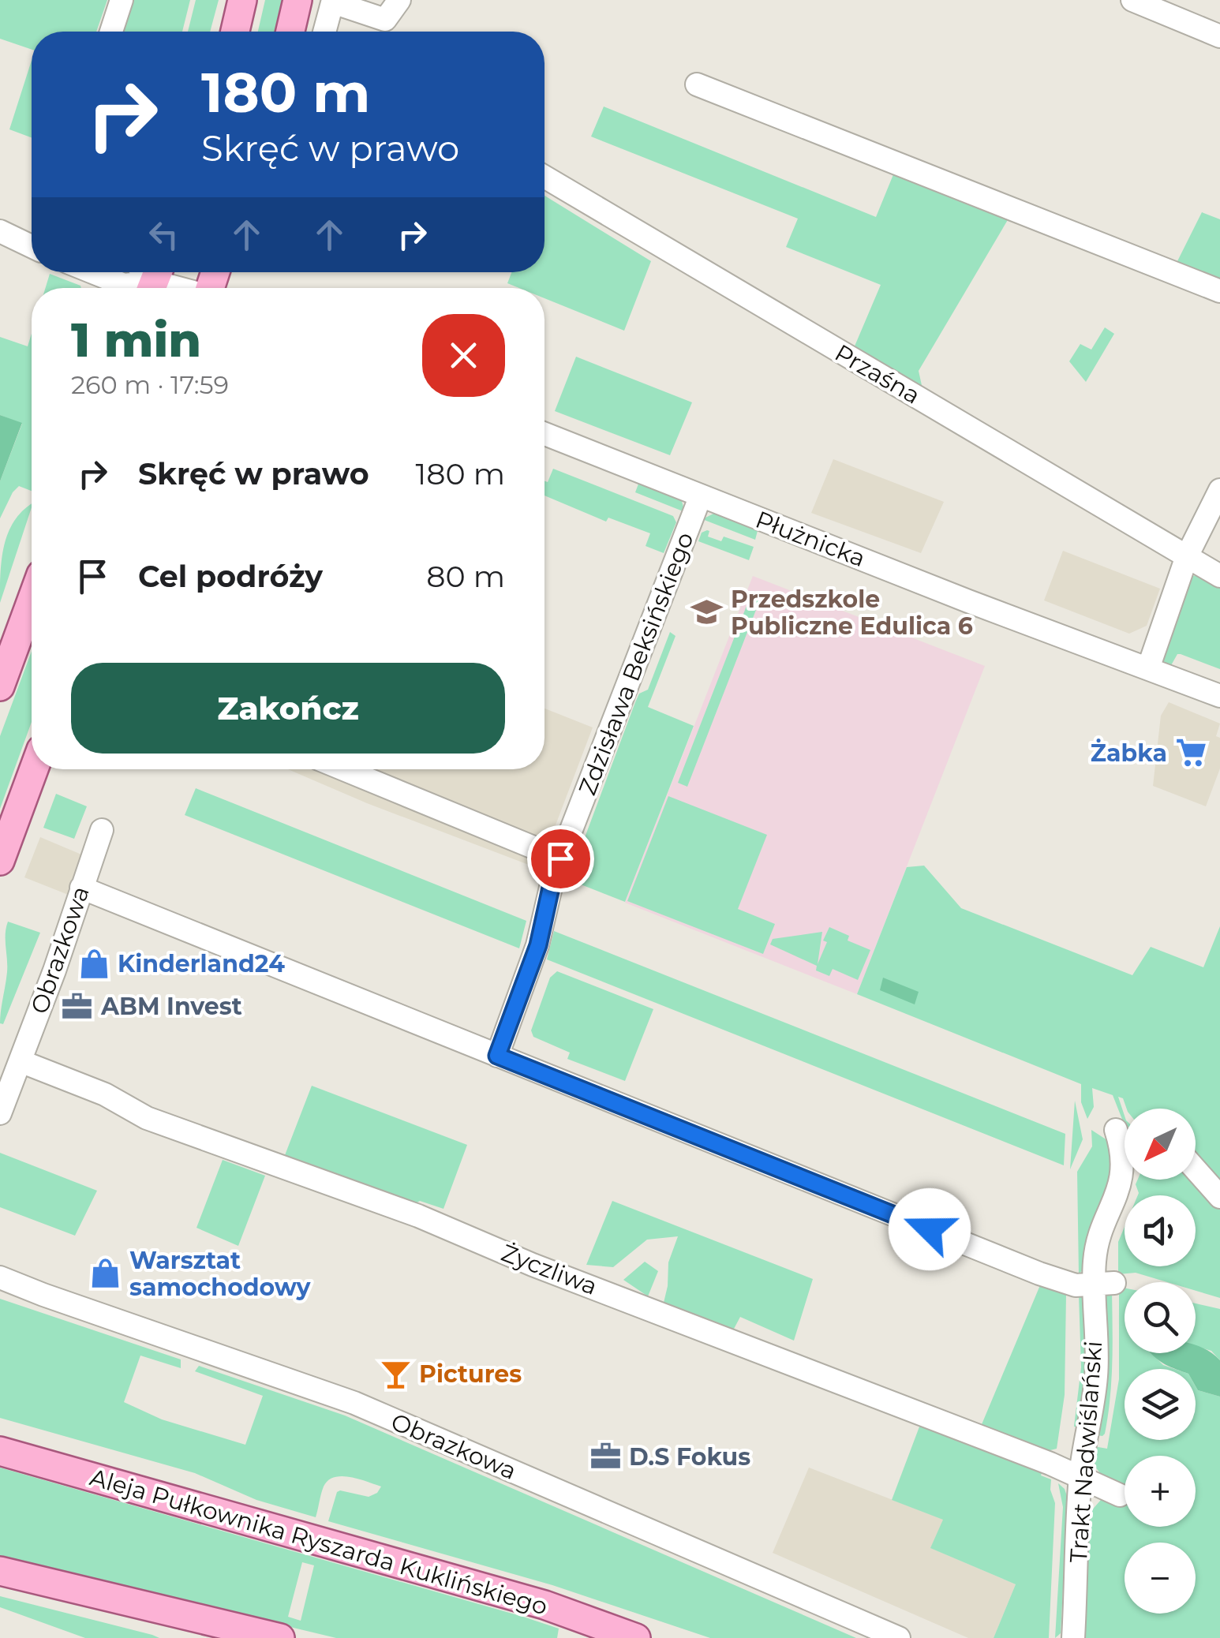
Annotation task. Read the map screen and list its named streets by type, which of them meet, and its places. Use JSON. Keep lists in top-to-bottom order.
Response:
{
  "streets": {
    "main road": ["Aleja Pułkownika Ryszarda Kuklińskiego"],
    "street": [
      "Przaśna",
      "Płużnicka",
      "Zdzisława Beksińskiego",
      "Obrazkowa",
      "Życzliwa",
      "Trakt Nadwiślański"
    ]
  },
  "crossings": [
    ["Płużnicka", "Zdzisława Beksińskiego"],
    ["Obrazkowa", "Życzliwa"],
    ["Życzliwa", "Trakt Nadwiślański"]
  ],
  "places": {
    "school or university": ["Przedszkole Publiczne Edulica 6"],
    "supermarket": ["Żabka"],
    "shop": ["Kinderland24", "Warsztat samochodowy"],
    "office": ["ABM Invest", "D.S Fokus"],
    "bar": ["Pictures"]
  },
  "north": "bottom left",
  "page": {
    "turn": ["180 m", "Skręć w prawo"],
    "heading": ["1 min", "260 m · 17:59"],
    "list": [
      {
        "name": "Skręć w prawo",
        "value": "180 m"
      },
      {
        "name": "Cel podróży",
        "value": "80 m"
      }
    ],
    "buttons": "Zakończ",
    "map_buttons": ["+", "−"]
  }
}
